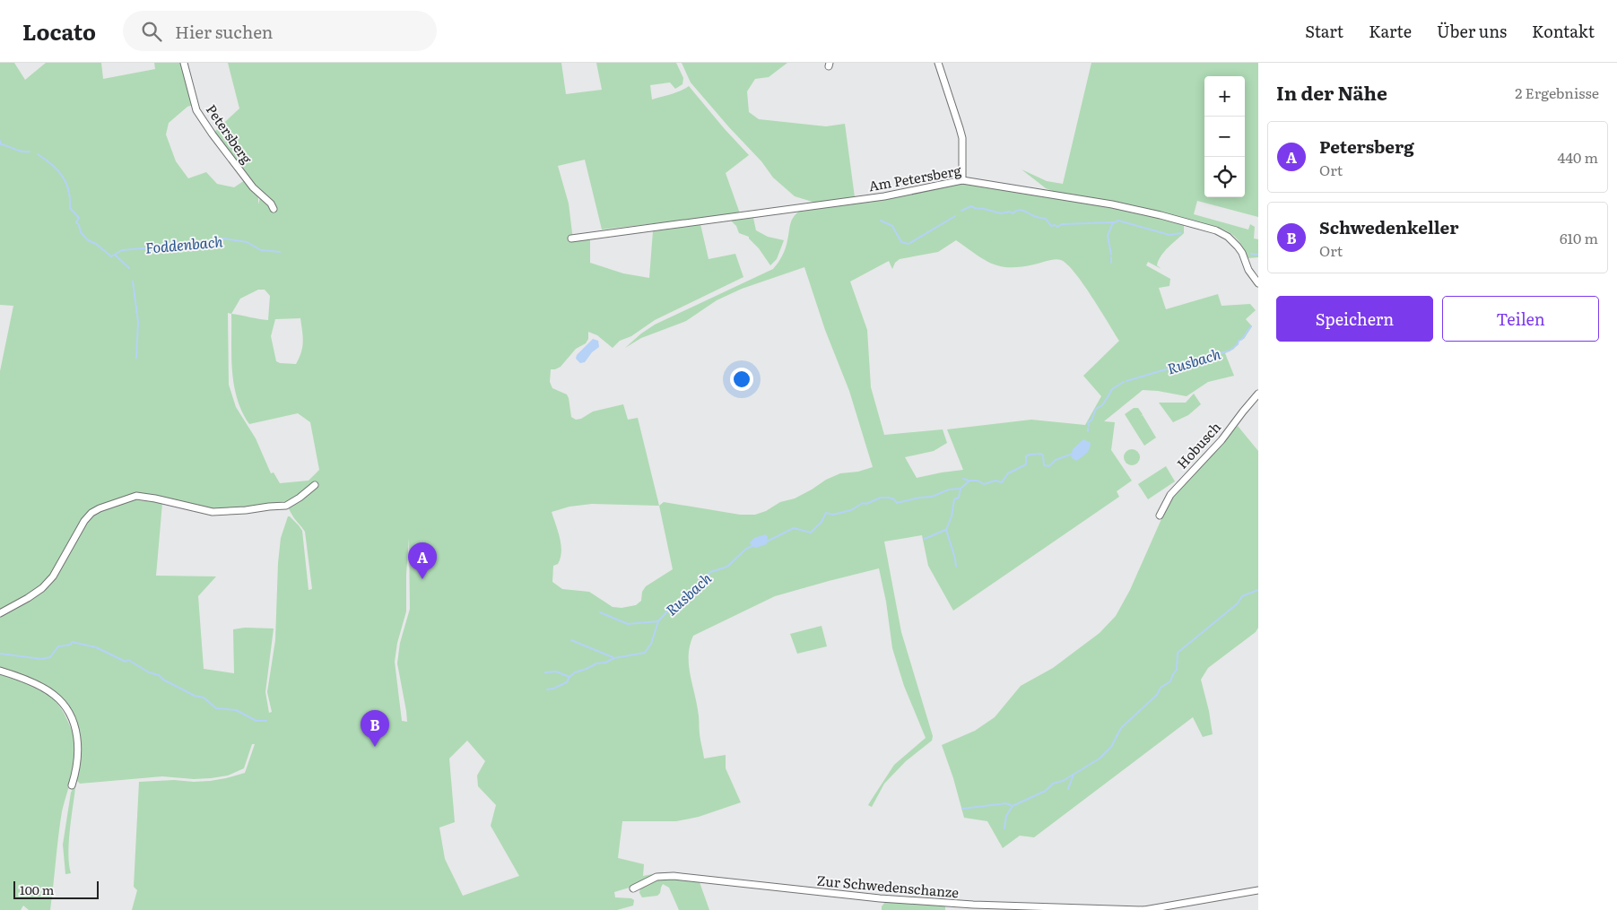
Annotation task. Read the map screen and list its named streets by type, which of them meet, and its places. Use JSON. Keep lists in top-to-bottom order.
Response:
{
  "streets": {
    "street": [
      "Petersberg",
      "Am Petersberg",
      "Hobusch",
      "Zur Schwedenschanze"
    ]
  },
  "water": ["Foddenbach", "Rusbach"],
  "scale_bar": "100 m",
  "page": {
    "header": "Locato",
    "search": "Hier suchen",
    "nav": [
      "Start",
      "Karte",
      "Über uns",
      "Kontakt"
    ],
    "heading": ["In der Nähe", "2 Ergebnisse"],
    "map_buttons": ["+", "−"],
    "list": [
      {
        "mark": "A",
        "name": "Petersberg",
        "note": "Ort",
        "value": "440 m"
      },
      {
        "mark": "B",
        "name": "Schwedenkeller",
        "note": "Ort",
        "value": "610 m"
      }
    ],
    "buttons": ["Speichern", "Teilen"],
    "pins": ["A", "B"],
    "scale": "100 m"
  }
}
